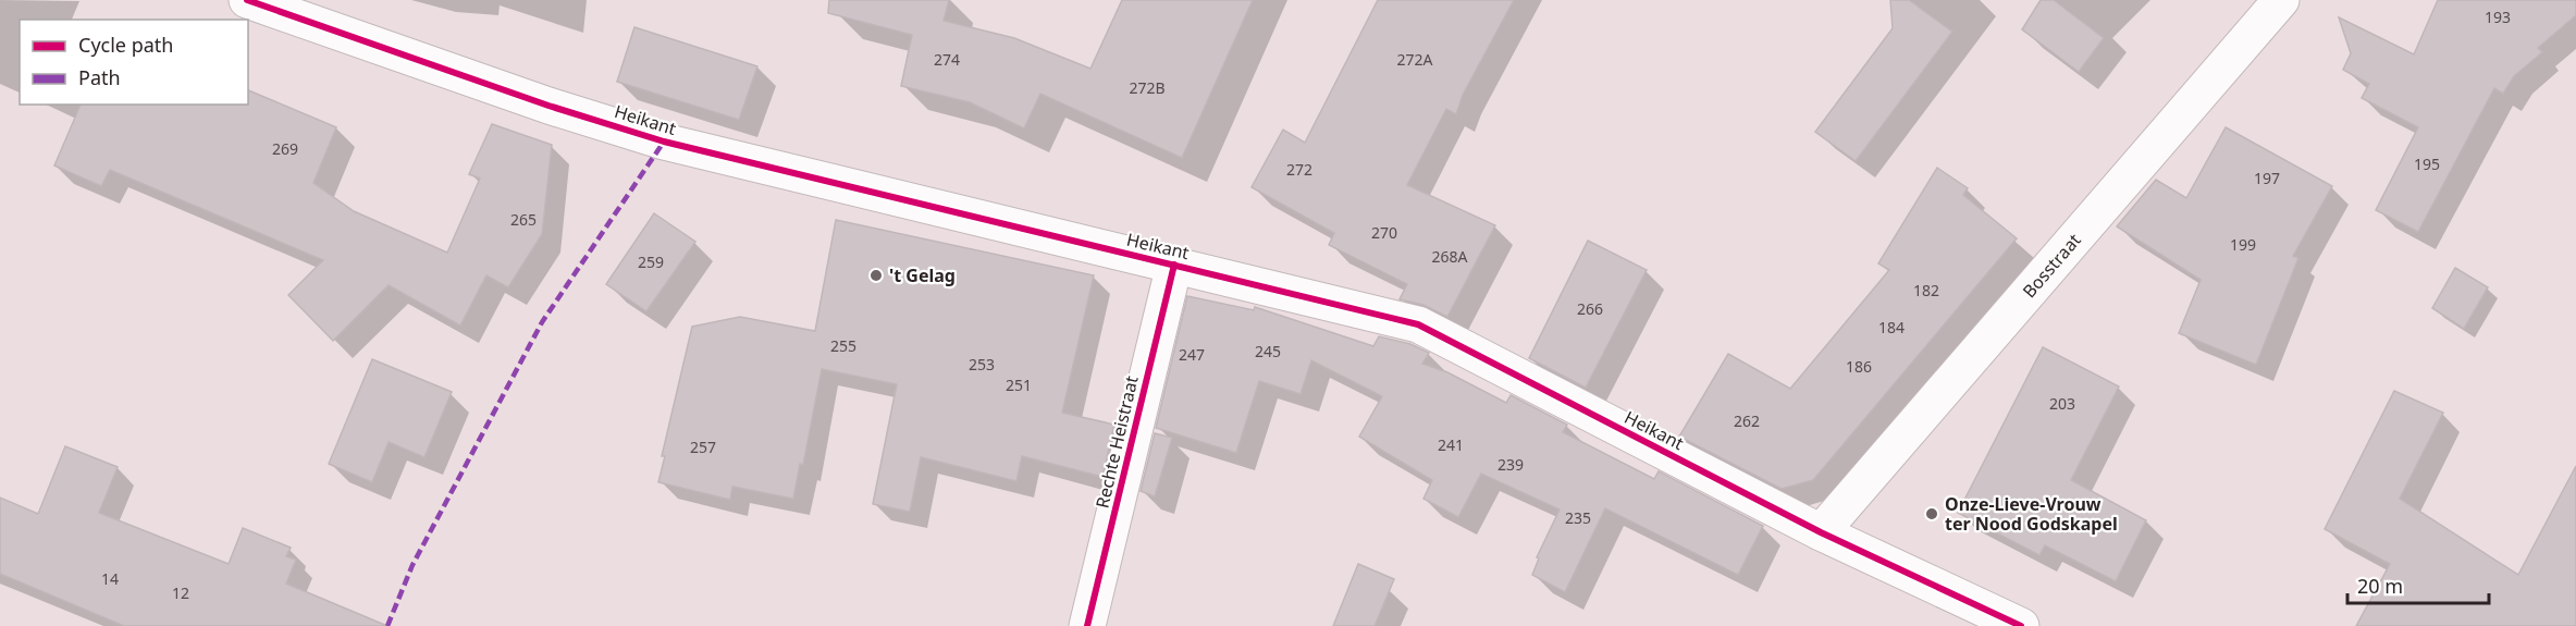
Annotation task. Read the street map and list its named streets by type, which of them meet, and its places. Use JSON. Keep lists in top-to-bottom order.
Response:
{
  "streets": {
    "street": ["Heikant", "Bosstraat", "Rechte Heistraat"]
  },
  "crossings": [
    ["Heikant", "Bosstraat"],
    ["Heikant", "Rechte Heistraat"]
  ],
  "places": ["'t Gelag", "Onze-Lieve-Vrouw ter Nood Godskapel"],
  "house_numbers": [
    "193",
    "274",
    "272A",
    "272B",
    "269",
    "195",
    "272",
    "197",
    "265",
    "270",
    "199",
    "268A",
    "259",
    "182",
    "266",
    "184",
    "255",
    "245",
    "247",
    "253",
    "186",
    "251",
    "203",
    "262",
    "241",
    "257",
    "239",
    "235",
    "14",
    "12"
  ],
  "legend": ["Cycle path", "Path"],
  "scale_bar": "20 m"
}
